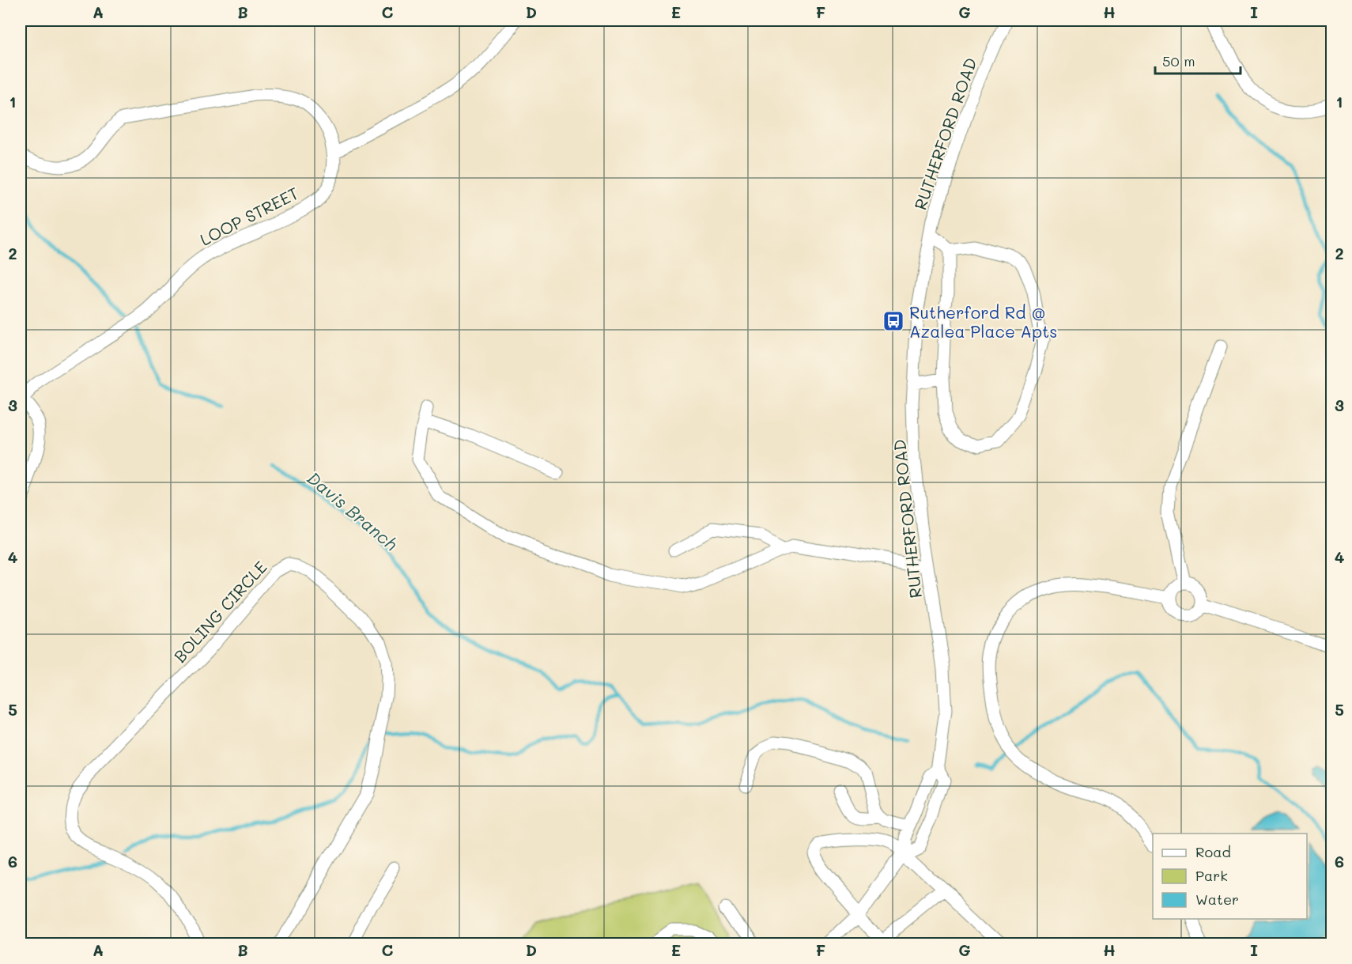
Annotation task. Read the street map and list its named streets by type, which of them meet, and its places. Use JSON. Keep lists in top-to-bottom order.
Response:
{
  "streets": {
    "street": ["RUTHERFORD ROAD", "LOOP STREET", "BOLING CIRCLE"]
  },
  "water": ["Davis Branch"],
  "places": {
    "bus stop": ["Rutherford Rd @ Azalea Place Apts"]
  },
  "legend": ["Road", "Park", "Water"],
  "scale_bar": "50 m",
  "grid": {
    "columns": [
      "A",
      "B",
      "C",
      "D",
      "E",
      "F",
      "G",
      "H",
      "I"
    ],
    "rows": [
      "1",
      "2",
      "3",
      "4",
      "5",
      "6"
    ]
  }
}
